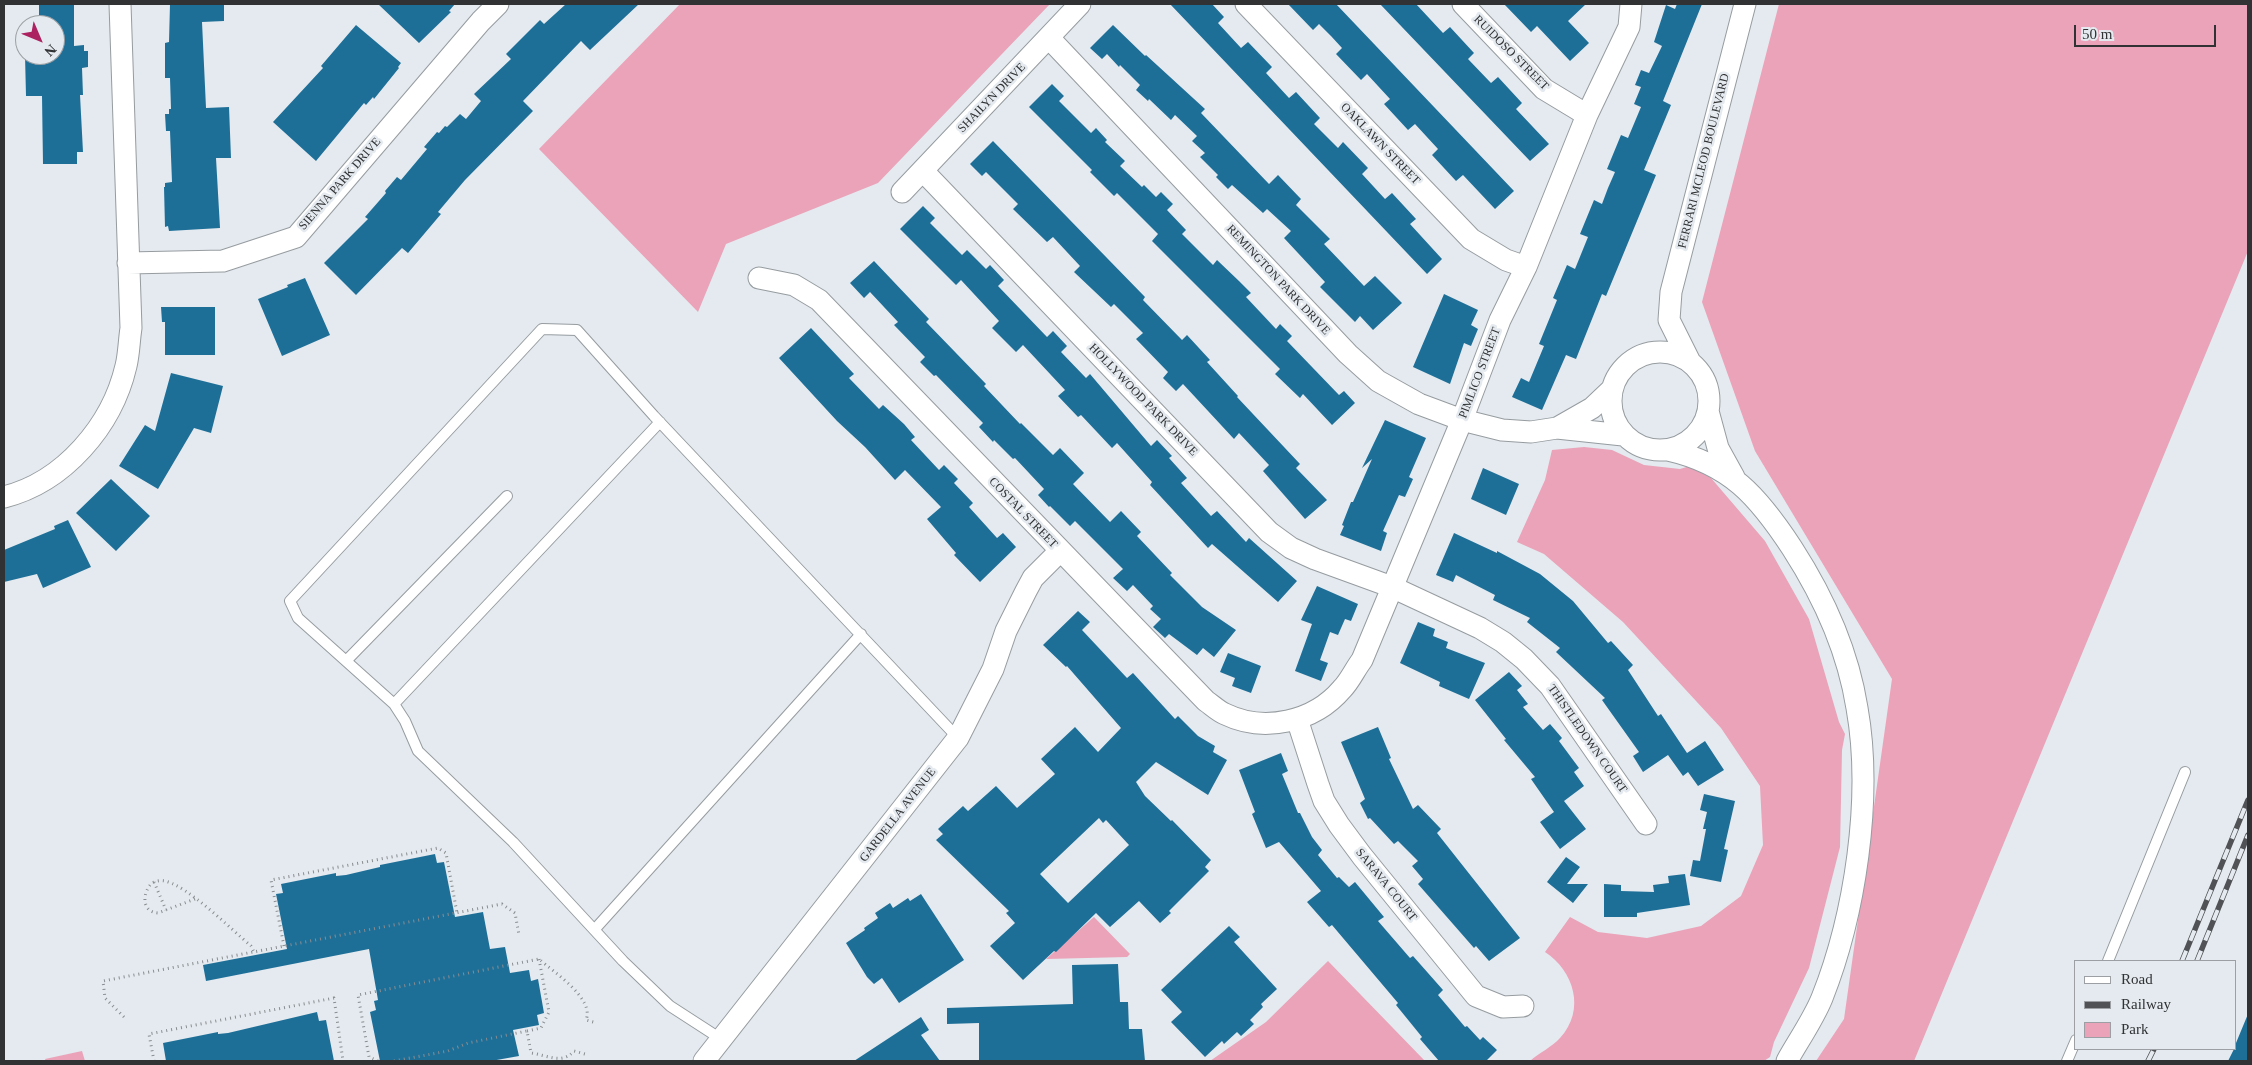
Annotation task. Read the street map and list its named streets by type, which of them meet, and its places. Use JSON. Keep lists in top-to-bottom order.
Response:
{
  "streets": {
    "street": [
      "RUIDOSO STREET",
      "SHAILYN DRIVE",
      "OAKLAWN STREET",
      "FERRARI MCLEOD BOULEVARD",
      "SIENNA PARK DRIVE",
      "REMINGTON PARK DRIVE",
      "PIMLICO STREET",
      "HOLLYWOOD PARK DRIVE",
      "COSTAL STREET",
      "THISTLEDOWN COURT",
      "GARDELLA AVENUE",
      "SARAVA COURT"
    ]
  },
  "crossings": [
    ["RUIDOSO STREET", "PIMLICO STREET"],
    ["SHAILYN DRIVE", "REMINGTON PARK DRIVE"],
    ["SHAILYN DRIVE", "HOLLYWOOD PARK DRIVE"],
    ["OAKLAWN STREET", "PIMLICO STREET"],
    ["REMINGTON PARK DRIVE", "PIMLICO STREET"],
    ["PIMLICO STREET", "HOLLYWOOD PARK DRIVE"],
    ["PIMLICO STREET", "COSTAL STREET"],
    ["PIMLICO STREET", "THISTLEDOWN COURT"],
    ["PIMLICO STREET", "SARAVA COURT"],
    ["HOLLYWOOD PARK DRIVE", "THISTLEDOWN COURT"],
    ["COSTAL STREET", "GARDELLA AVENUE"],
    ["COSTAL STREET", "SARAVA COURT"]
  ],
  "legend": ["Road", "Railway", "Park"],
  "scale_bar": "50 m",
  "north": "bottom right"
}
